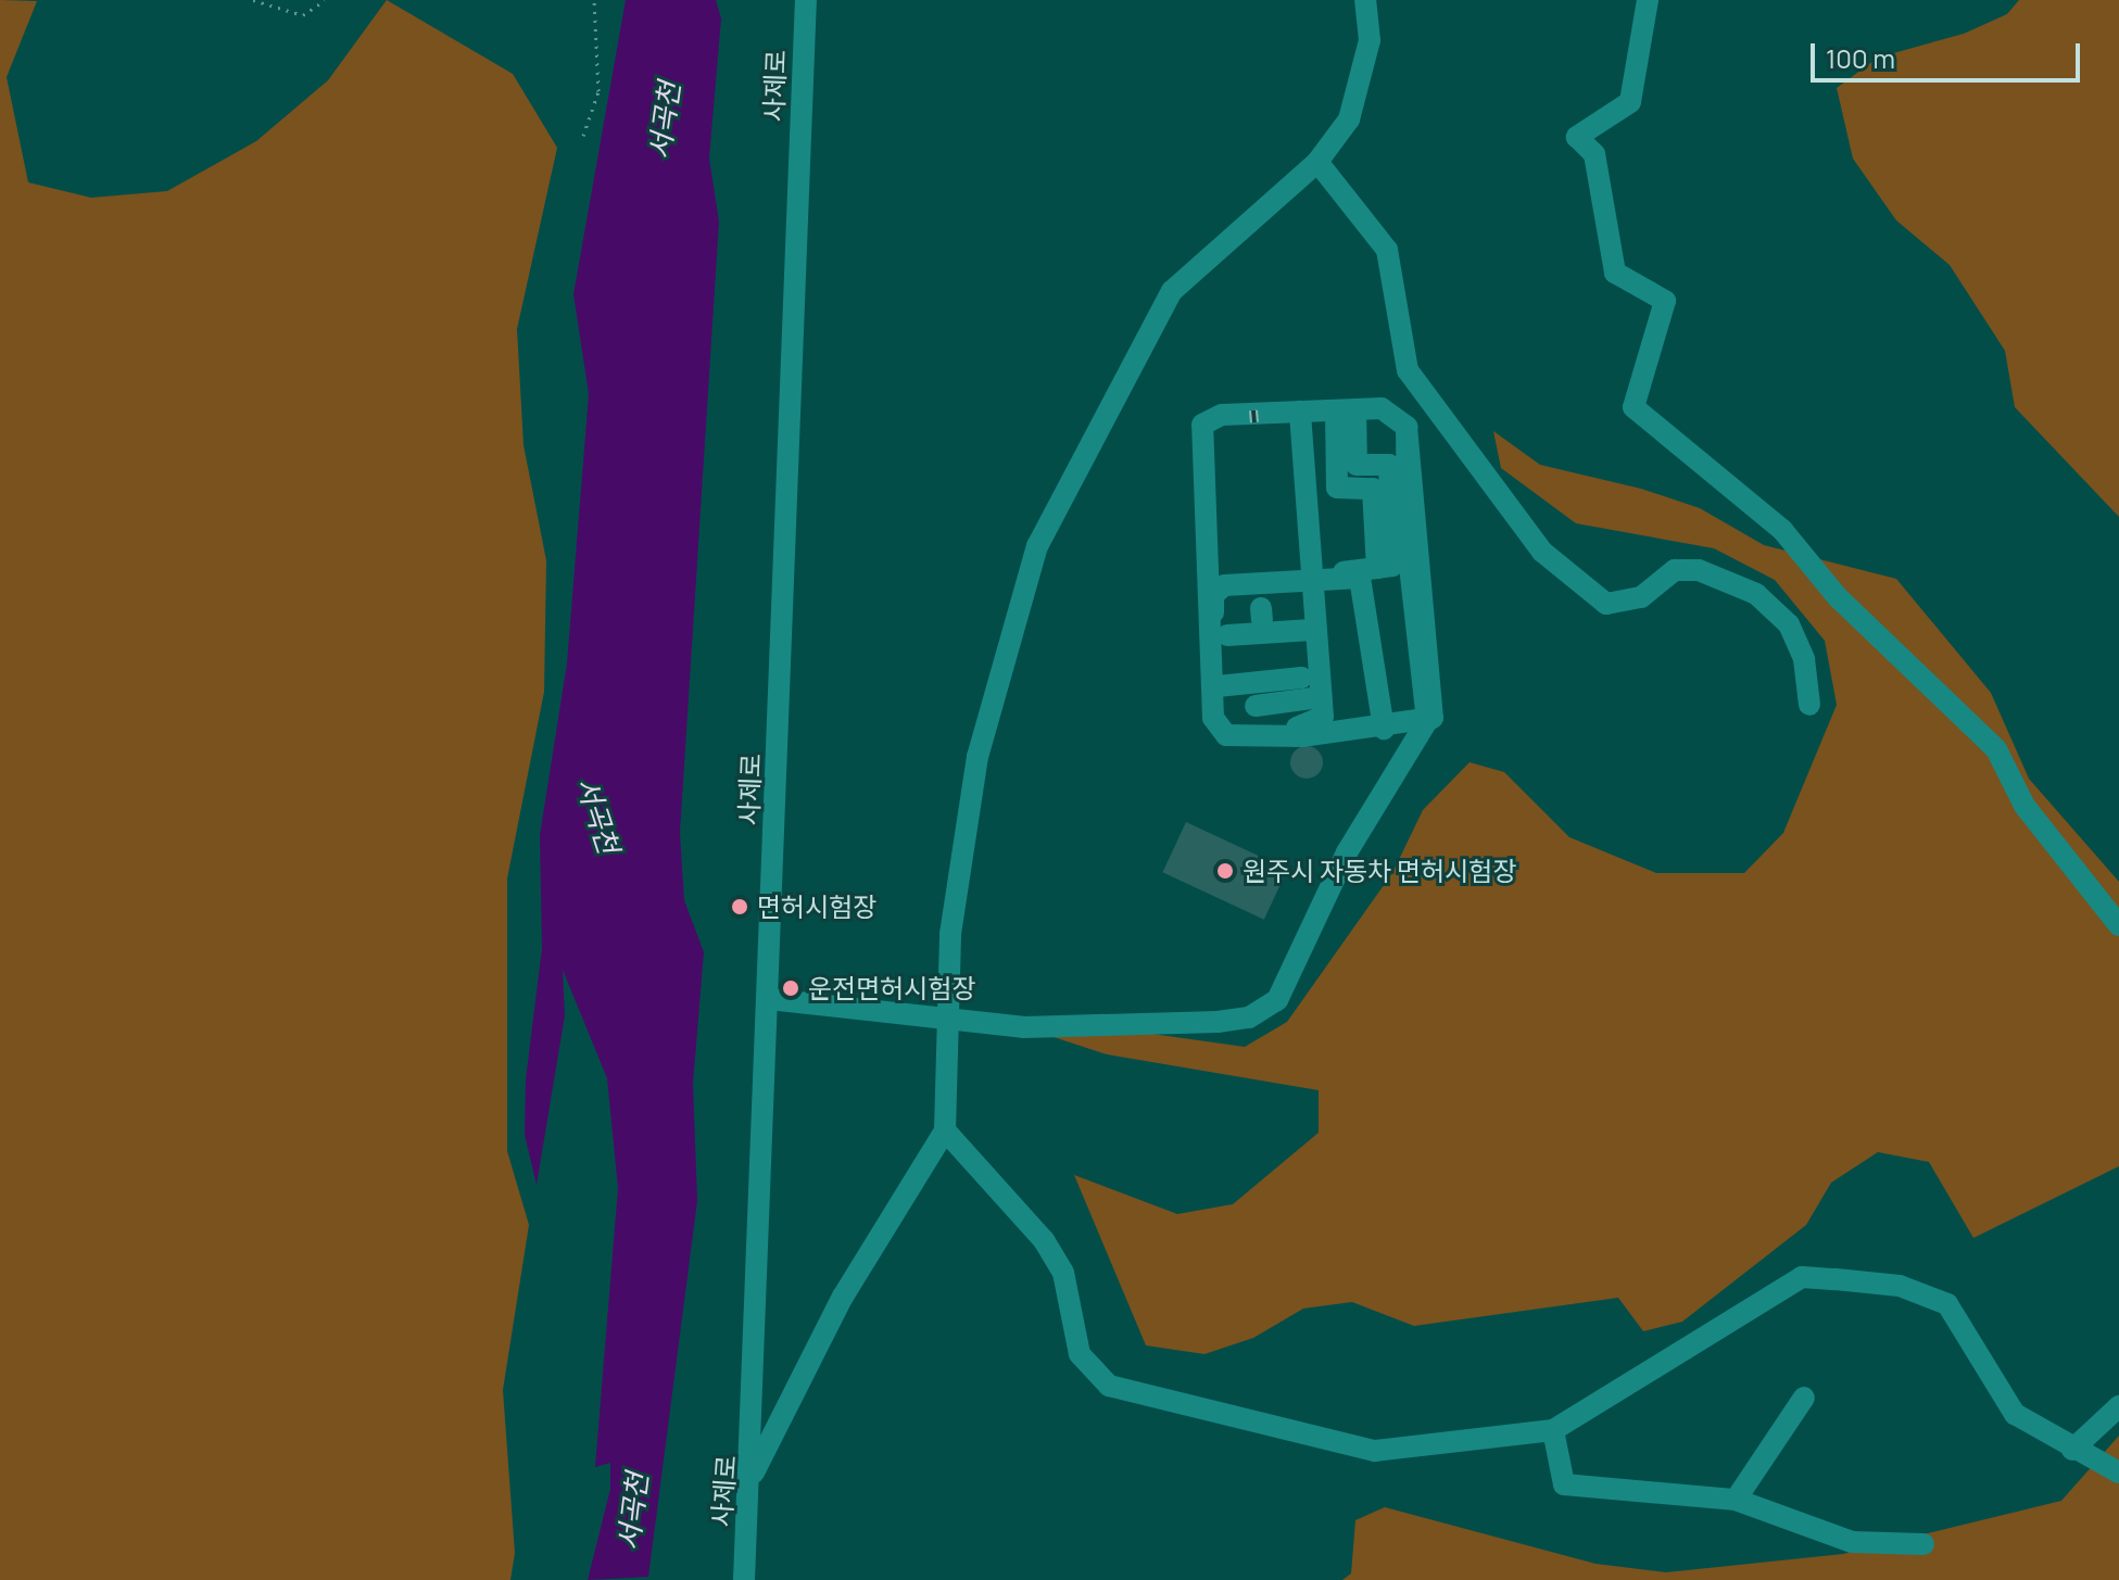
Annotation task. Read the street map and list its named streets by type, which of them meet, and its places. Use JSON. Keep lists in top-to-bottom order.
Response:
{
  "streets": {
    "street": ["사제로"]
  },
  "water": ["서곡천"],
  "places": ["원주시 자동차 면허시험장", "면허시험장", "운전면허시험장"],
  "scale_bar": "100 m"
}
